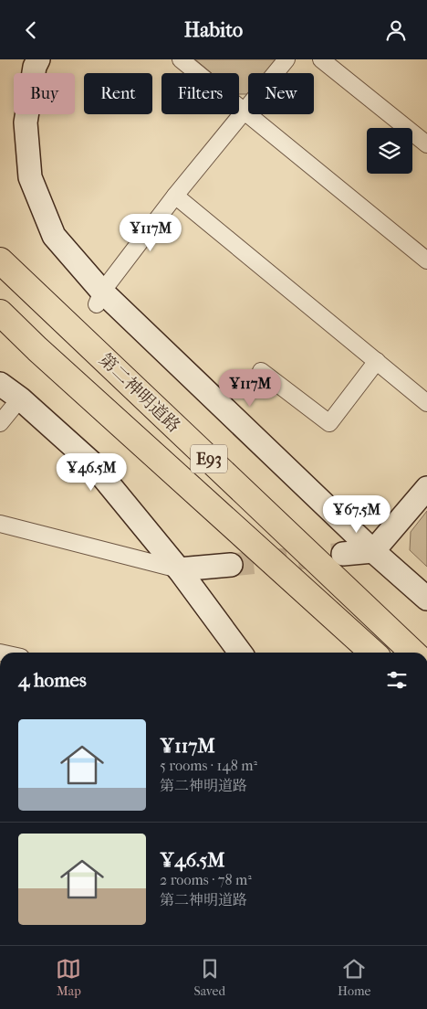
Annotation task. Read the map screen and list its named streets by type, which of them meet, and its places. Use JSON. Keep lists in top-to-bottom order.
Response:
{
  "streets": {
    "highway": ["第二神明道路", "E93"]
  },
  "page": {
    "header": "Habito",
    "chip": [
      "Buy",
      "Rent",
      "Filters",
      "New"
    ],
    "price": [
      "¥117M",
      "¥117M",
      "¥46.5M",
      "¥67.5M"
    ],
    "heading": "4 homes",
    "list": [
      {
        "name": "¥117M",
        "note": "5 rooms · 148 m² · 第二神明道路"
      },
      {
        "name": "¥46.5M",
        "note": "2 rooms · 78 m² · 第二神明道路"
      }
    ],
    "tabs": ["Map", "Saved", "Home"]
  }
}
